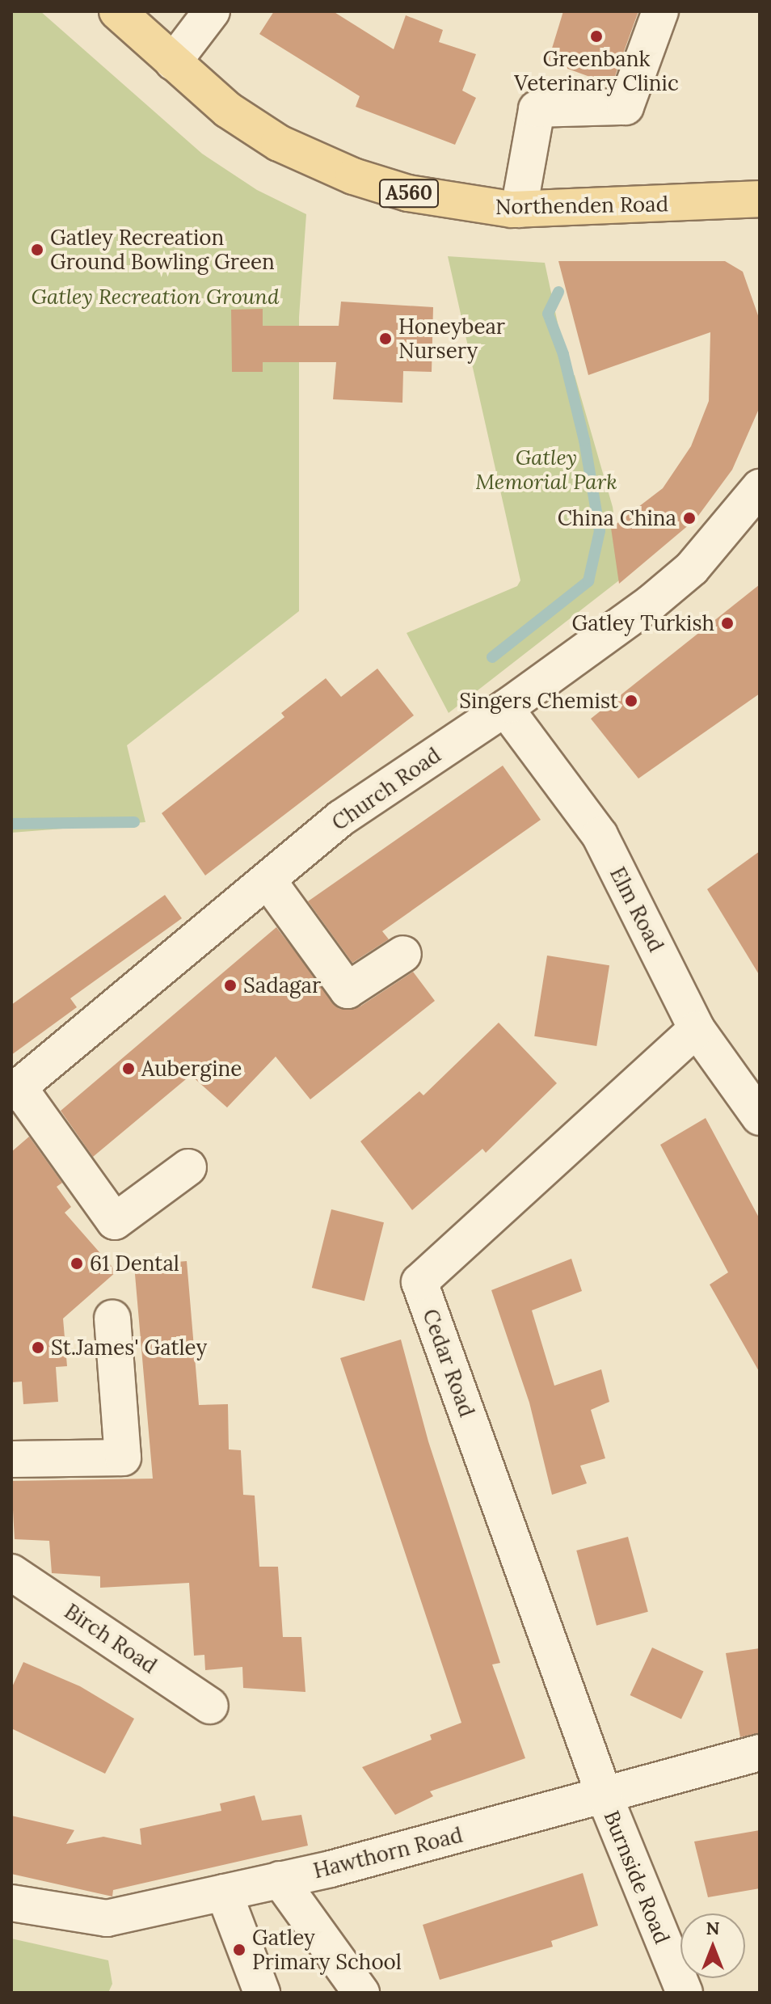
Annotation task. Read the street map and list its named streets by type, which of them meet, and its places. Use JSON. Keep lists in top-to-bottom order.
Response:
{
  "streets": {
    "main road": ["A560", "Northenden Road"],
    "street": [
      "Church Road",
      "Elm Road",
      "Cedar Road",
      "Birch Road",
      "Hawthorn Road",
      "Burnside Road"
    ]
  },
  "crossings": [
    ["Church Road", "Elm Road"],
    ["Elm Road", "Cedar Road"],
    ["Cedar Road", "Hawthorn Road"],
    ["Cedar Road", "Burnside Road"],
    ["Hawthorn Road", "Burnside Road"]
  ],
  "parks": ["Gatley Recreation Ground", "Gatley Memorial Park"],
  "places": [
    "Greenbank Veterinary Clinic",
    "Gatley Recreation Ground Bowling Green",
    "Honeybear Nursery",
    "China China",
    "Gatley Turkish",
    "Singers Chemist",
    "Sadagar",
    "Aubergine",
    "61 Dental",
    "St.James' Gatley",
    "Gatley Primary School"
  ],
  "north": "top"
}
